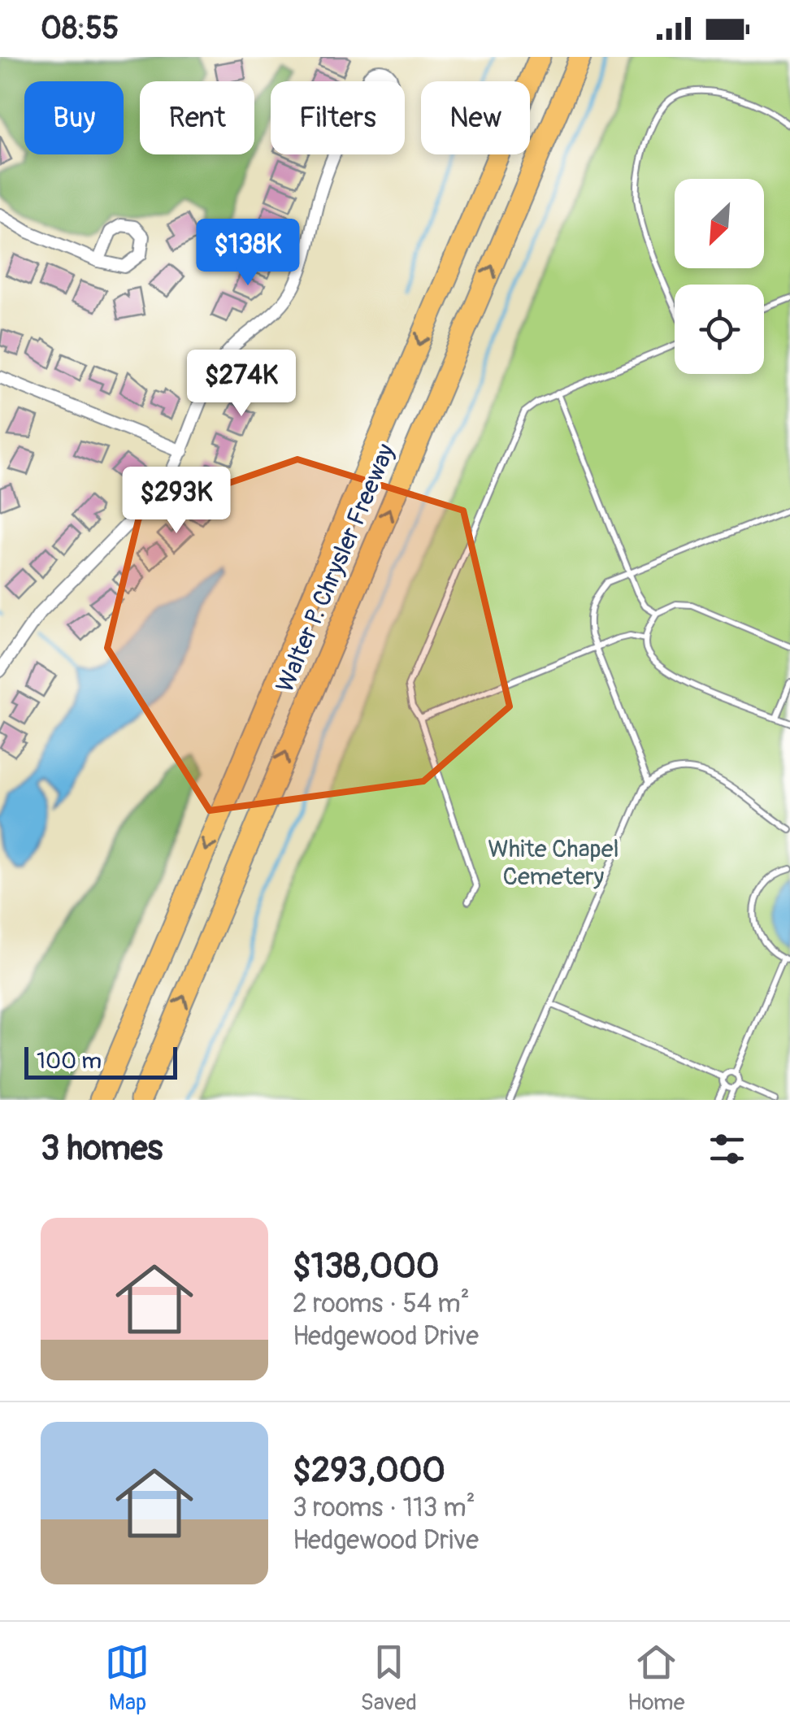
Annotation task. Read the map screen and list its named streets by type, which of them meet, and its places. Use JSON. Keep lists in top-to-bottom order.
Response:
{
  "streets": {
    "highway": ["Walter P. Chrysler Freeway"]
  },
  "parks": ["White Chapel Cemetery"],
  "scale_bar": "100 m",
  "north": "bottom left",
  "page": {
    "status": "08:55",
    "chip": [
      "Buy",
      "Rent",
      "Filters",
      "New"
    ],
    "price": ["$138K", "$274K", "$293K"],
    "scale": "100 m",
    "heading": "3 homes",
    "list": [
      {
        "name": "$138,000",
        "note": "2 rooms · 54 m² · Hedgewood Drive"
      },
      {
        "name": "$293,000",
        "note": "3 rooms · 113 m² · Hedgewood Drive"
      }
    ],
    "tabs": ["Map", "Saved", "Home"]
  }
}
